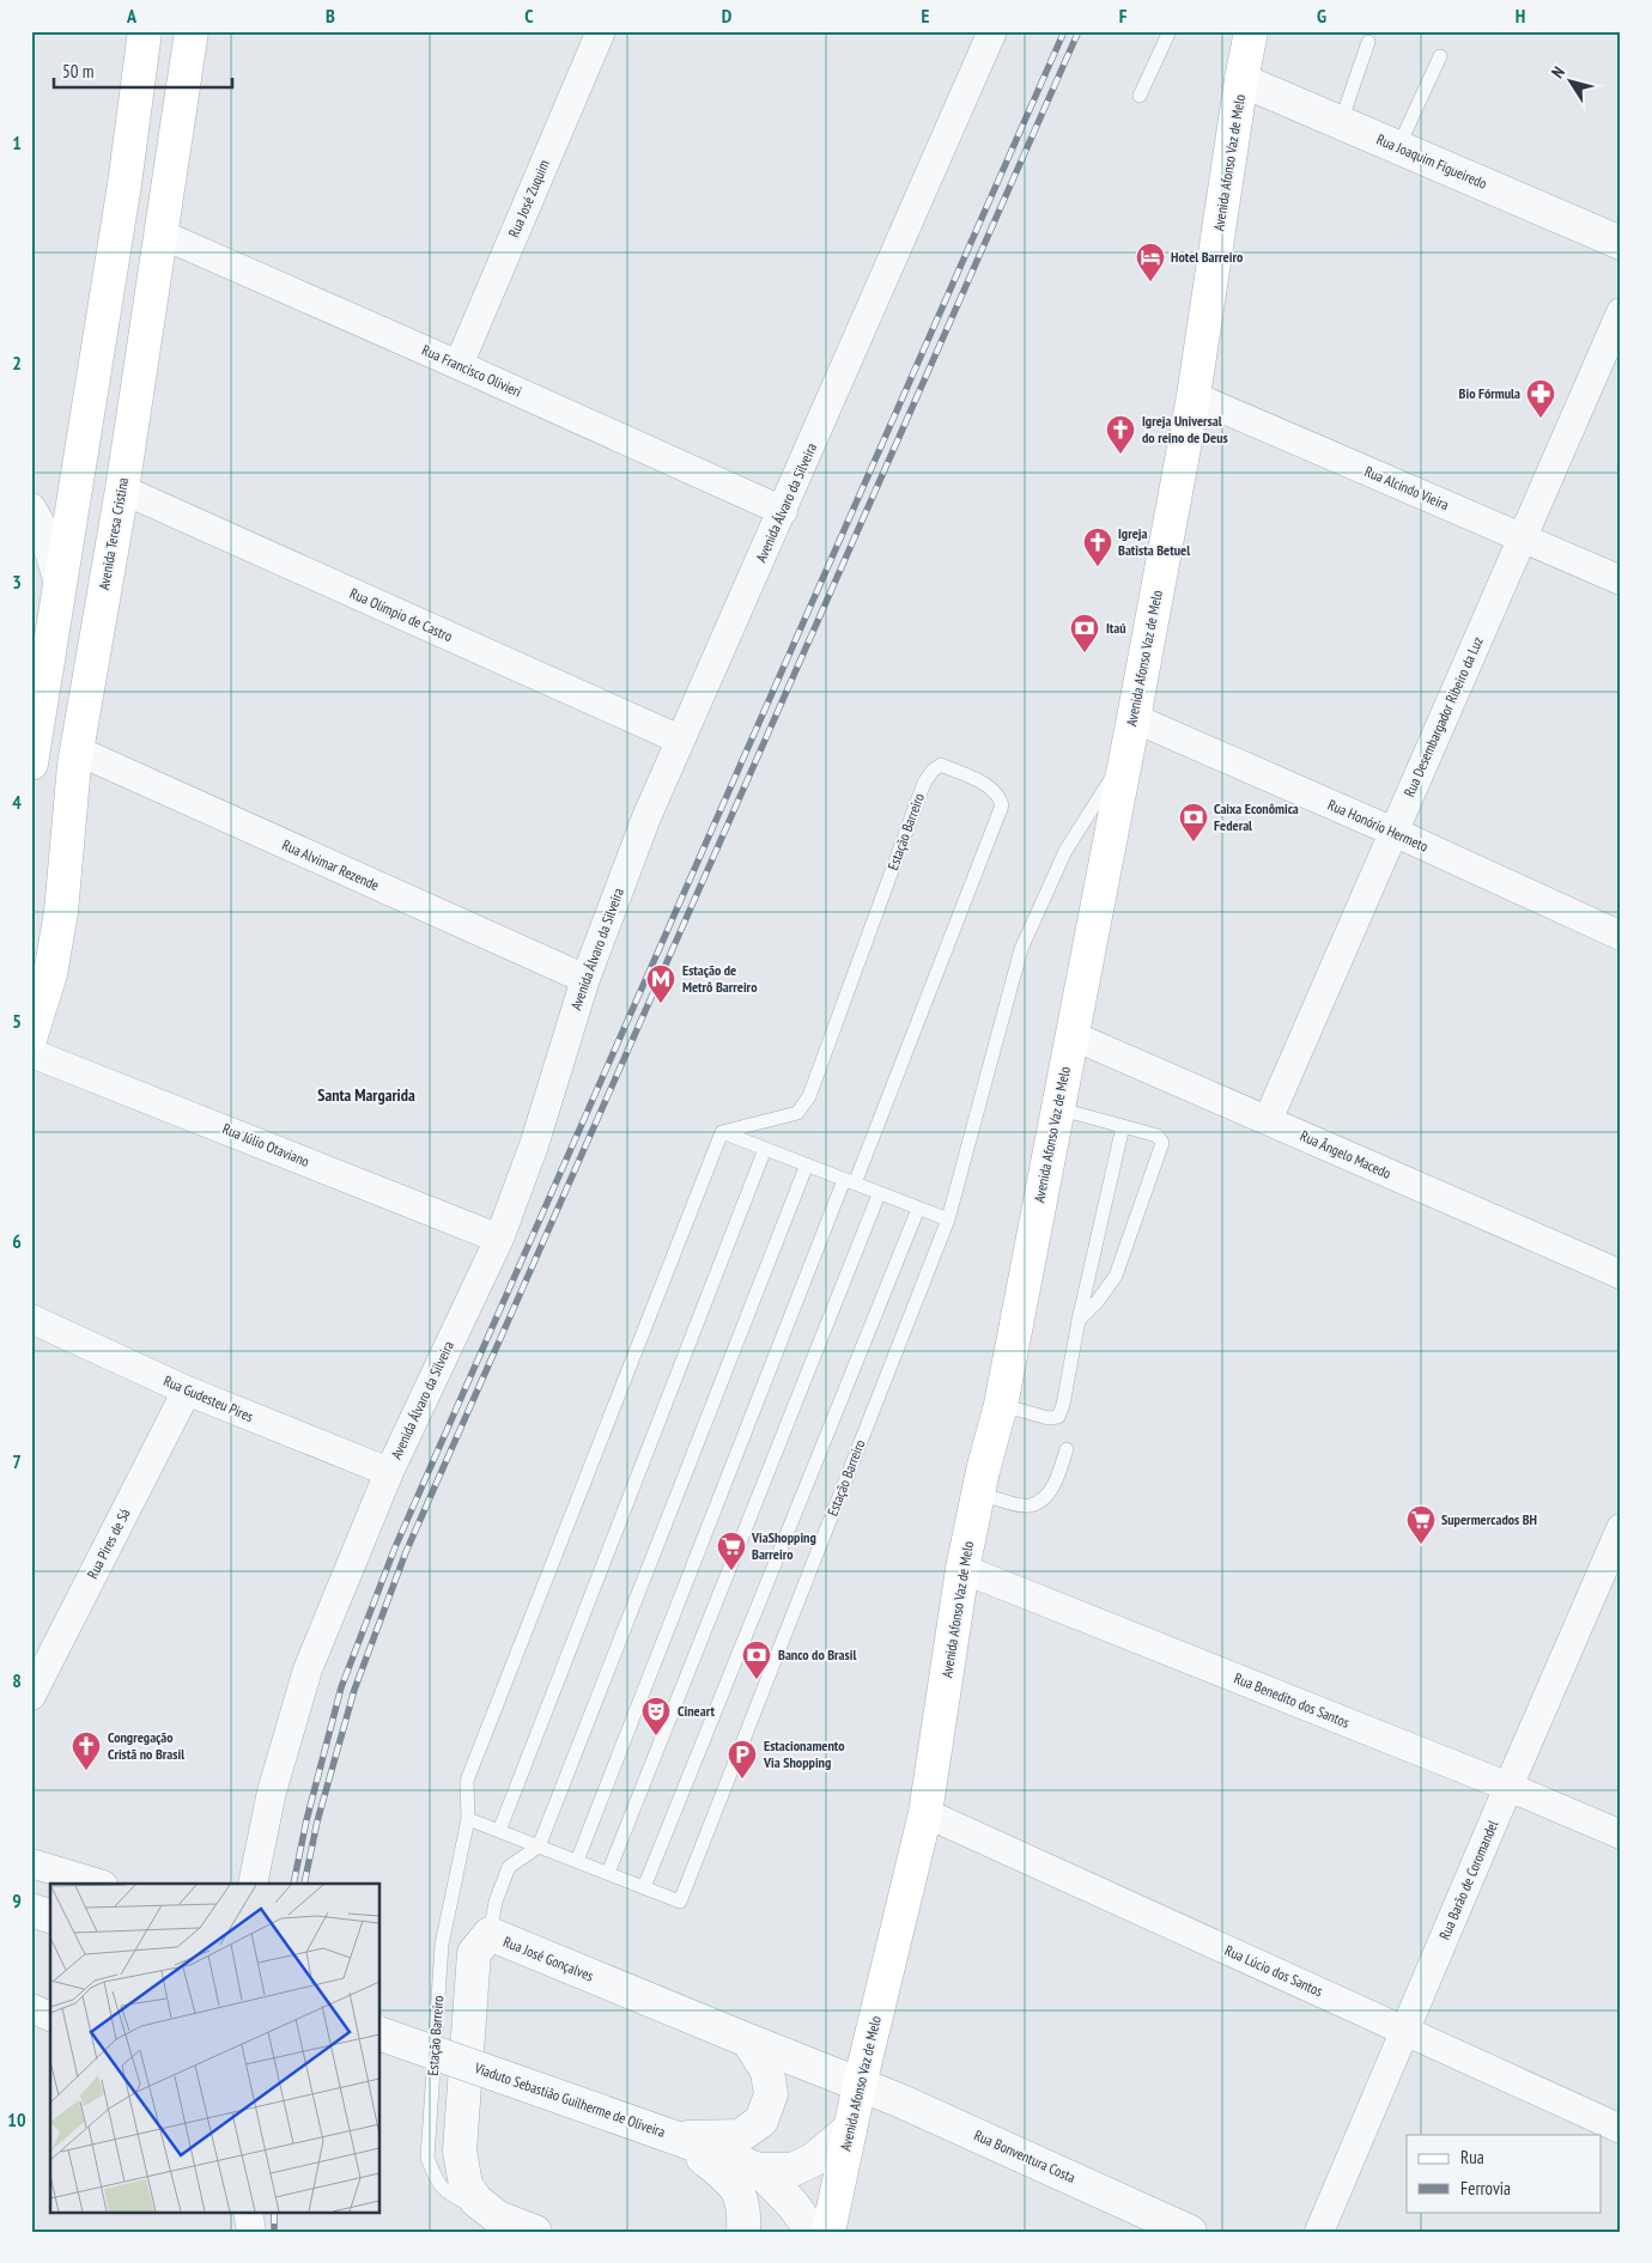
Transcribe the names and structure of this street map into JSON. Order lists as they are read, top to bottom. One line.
{"streets":{"main road":["Avenida Afonso Vaz de Melo","Avenida Teresa Cristina"],"street":["Rua Joaquim Figueiredo","Rua José Zuquim","Rua Francisco Olivieri","Rua Alcindo Vieira","Avenida Álvaro da Silveira","Rua Olímpio de Castro","Rua Desembargador Ribeiro da Luz","Rua Honório Hermeto","Rua Alvimar Rezende","Rua Júlio Otaviano","Rua Ângelo Macedo","Rua Gudesteu Pires","Rua Pires de Sá","Rua Benedito dos Santos","Rua Barão de Coromandel","Rua José Gonçalves","Rua Lúcio dos Santos","Viaduto Sebastião Guilherme de Oliveira","Rua Bonventura Costa"],"lane":["Estação Barreiro"]},"crossings":[["Rua Joaquim Figueiredo","Avenida Afonso Vaz de Melo"],["Avenida Afonso Vaz de Melo","Rua Alcindo Vieira"],["Avenida Afonso Vaz de Melo","Rua Honório Hermeto"],["Avenida Afonso Vaz de Melo","Estação Barreiro"],["Avenida Afonso Vaz de Melo","Rua Ângelo Macedo"],["Avenida Afonso Vaz de Melo","Rua Benedito dos Santos"],["Avenida Afonso Vaz de Melo","Rua José Gonçalves"],["Avenida Afonso Vaz de Melo","Rua Lúcio dos Santos"],["Avenida Afonso Vaz de Melo","Viaduto Sebastião Guilherme de Oliveira"],["Avenida Afonso Vaz de Melo","Rua Bonventura Costa"],["Rua José Zuquim","Rua Francisco Olivieri"],["Rua Francisco Olivieri","Avenida Álvaro da Silveira"],["Rua Francisco Olivieri","Avenida Teresa Cristina"],["Rua Alcindo Vieira","Rua Desembargador Ribeiro da Luz"],["Avenida Álvaro da Silveira","Rua Olímpio de Castro"],["Avenida Álvaro da Silveira","Rua Alvimar Rezende"],["Avenida Álvaro da Silveira","Rua Júlio Otaviano"],["Avenida Álvaro da Silveira","Rua Gudesteu Pires"],["Avenida Teresa Cristina","Rua Olímpio de Castro"],["Avenida Teresa Cristina","Rua Alvimar Rezende"],["Rua Desembargador Ribeiro da Luz","Rua Honório Hermeto"],["Rua Desembargador Ribeiro da Luz","Rua Ângelo Macedo"],["Estação Barreiro","Rua José Gonçalves"],["Rua Gudesteu Pires","Rua Pires de Sá"],["Rua Benedito dos Santos","Rua Barão de Coromandel"],["Rua Barão de Coromandel","Rua Lúcio dos Santos"],["Rua José Gonçalves","Rua Bonventura Costa"]],"districts":["Santa Margarida"],"places":{"hotel":["Hotel Barreiro"],"pharmacy":["Bio Fórmula"],"church":["Igreja Universal do reino de Deus","Igreja Batista Betuel","Congregação Cristã no Brasil"],"bank":["Itaú","Caixa Econômica Federal","Banco do Brasil"],"metro station":["Estação de Metrô Barreiro"],"supermarket":["Supermercados BH","ViaShopping Barreiro"],"theatre":["Cineart"],"parking":["Estacionamento Via Shopping"]},"legend":["Rua","Ferrovia"],"scale_bar":"50 m","north":"top left","grid":{"columns":["A","B","C","D","E","F","G","H"],"rows":["1","2","3","4","5","6","7","8","9","10"]}}
